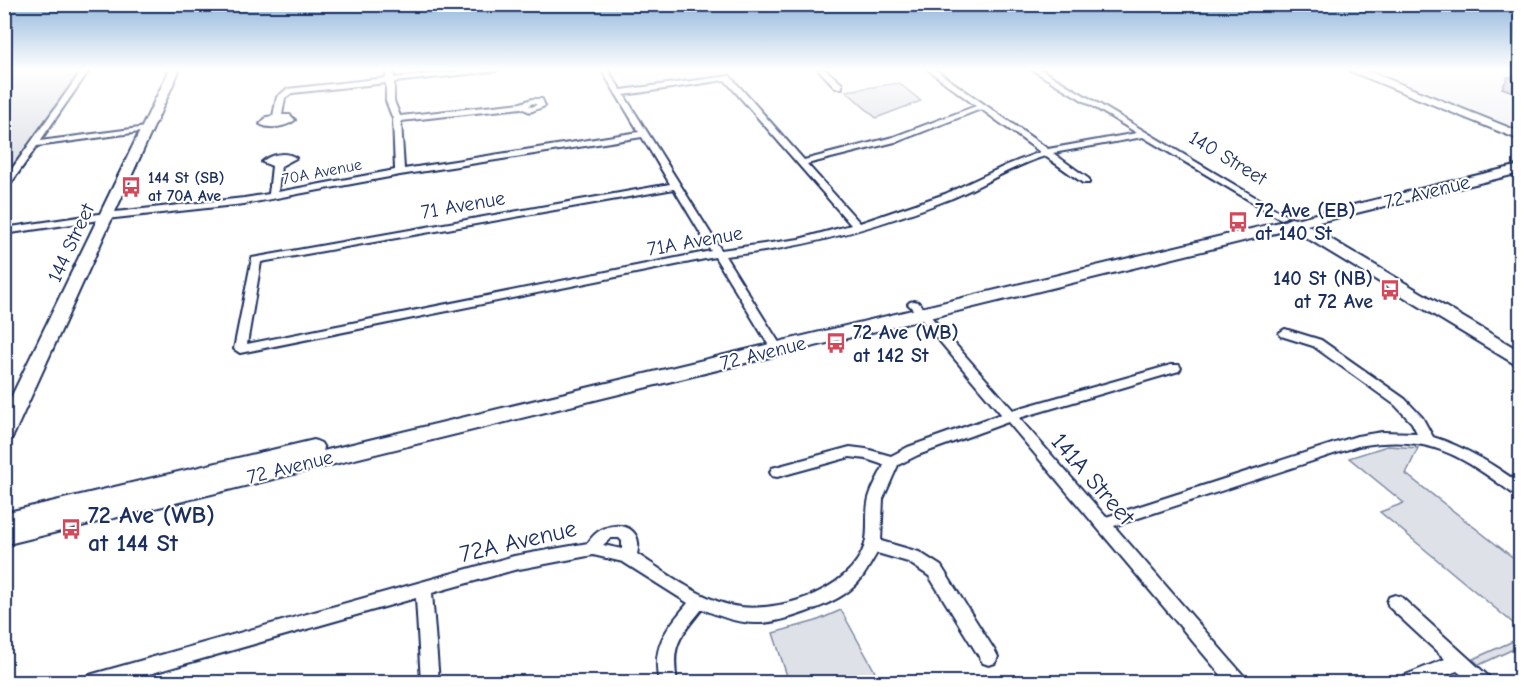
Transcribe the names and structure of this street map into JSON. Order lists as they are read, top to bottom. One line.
{"streets":{"main road":["140 Street","72 Avenue","144 Street"],"street":["70A Avenue","71 Avenue","71A Avenue","141A Street","72A Avenue"]},"crossings":[["140 Street","72 Avenue"],["140 Street","71A Avenue"],["70A Avenue","144 Street"],["72 Avenue","141A Street"],["71 Avenue","71A Avenue"]],"places":{"bus stop":["144 St (SB) at 70A Ave","72 Ave (EB) at 140 St","140 St (NB) at 72 Ave","72 Ave (WB) at 142 St","72 Ave (WB) at 144 St"]}}
